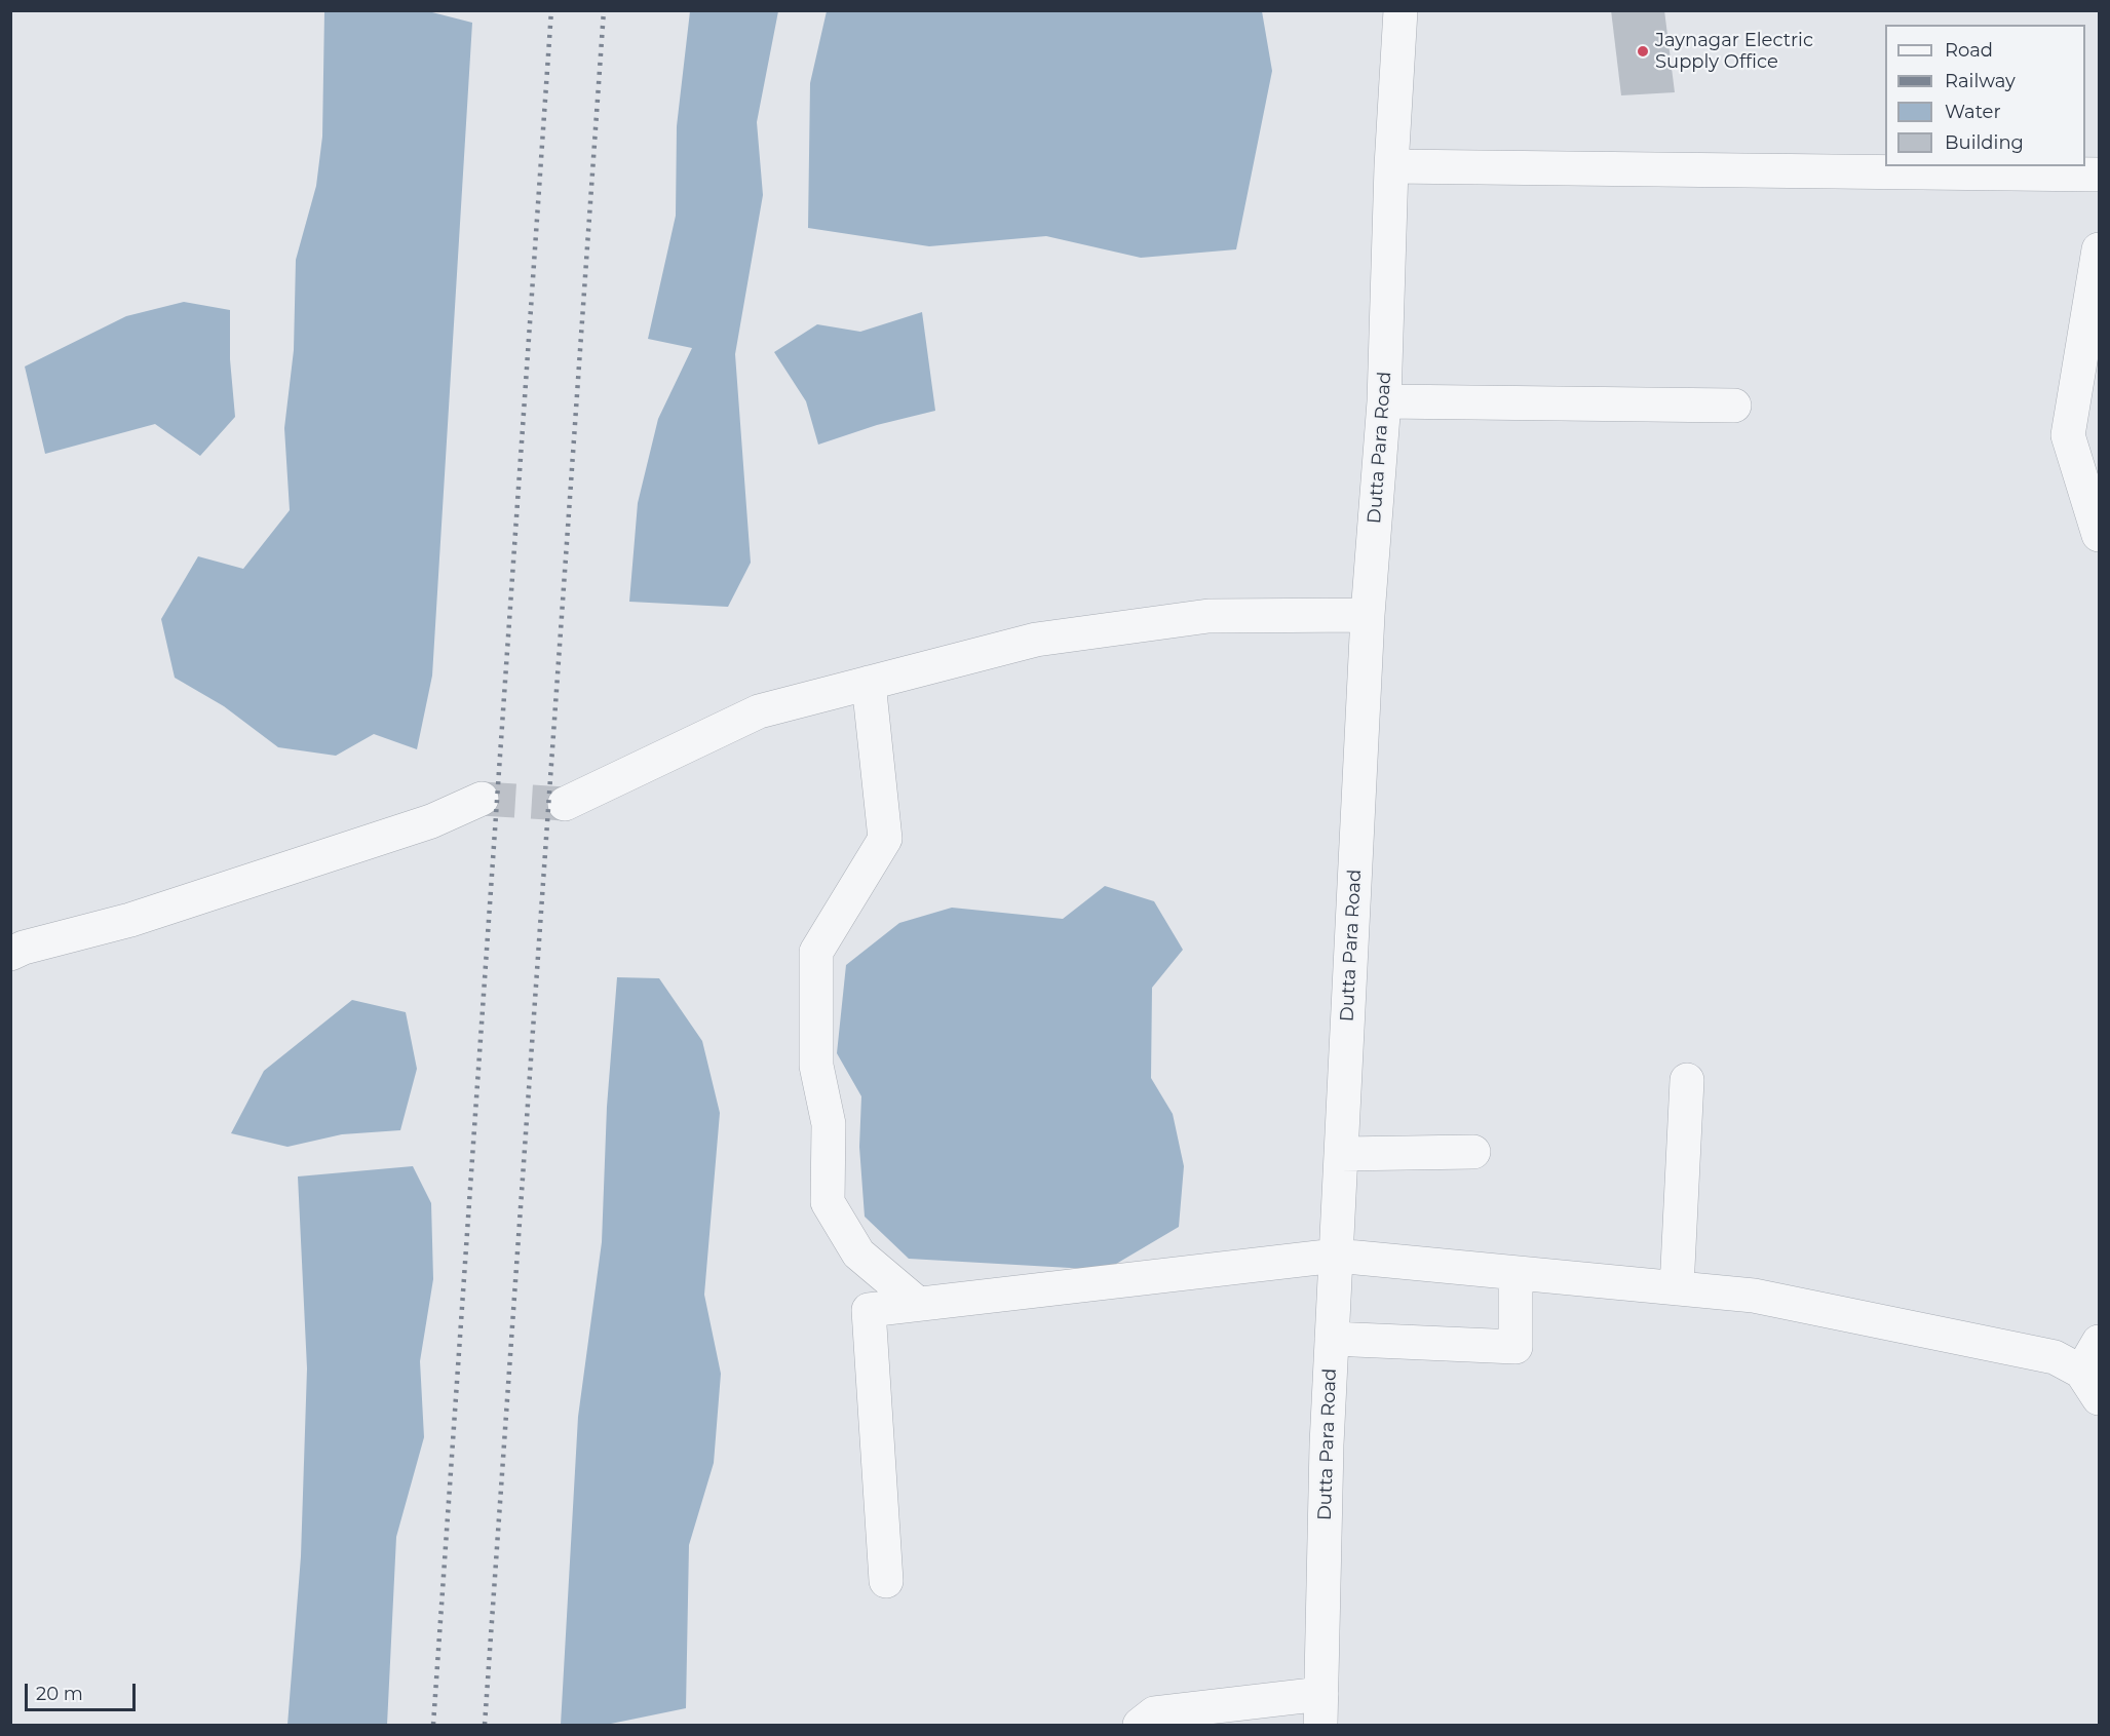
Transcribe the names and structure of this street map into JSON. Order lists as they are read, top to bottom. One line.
{"streets":{"street":["Dutta Para Road"]},"places":["Jaynagar Electric Supply Office"],"legend":["Road","Railway","Water","Building"],"scale_bar":"20 m"}
